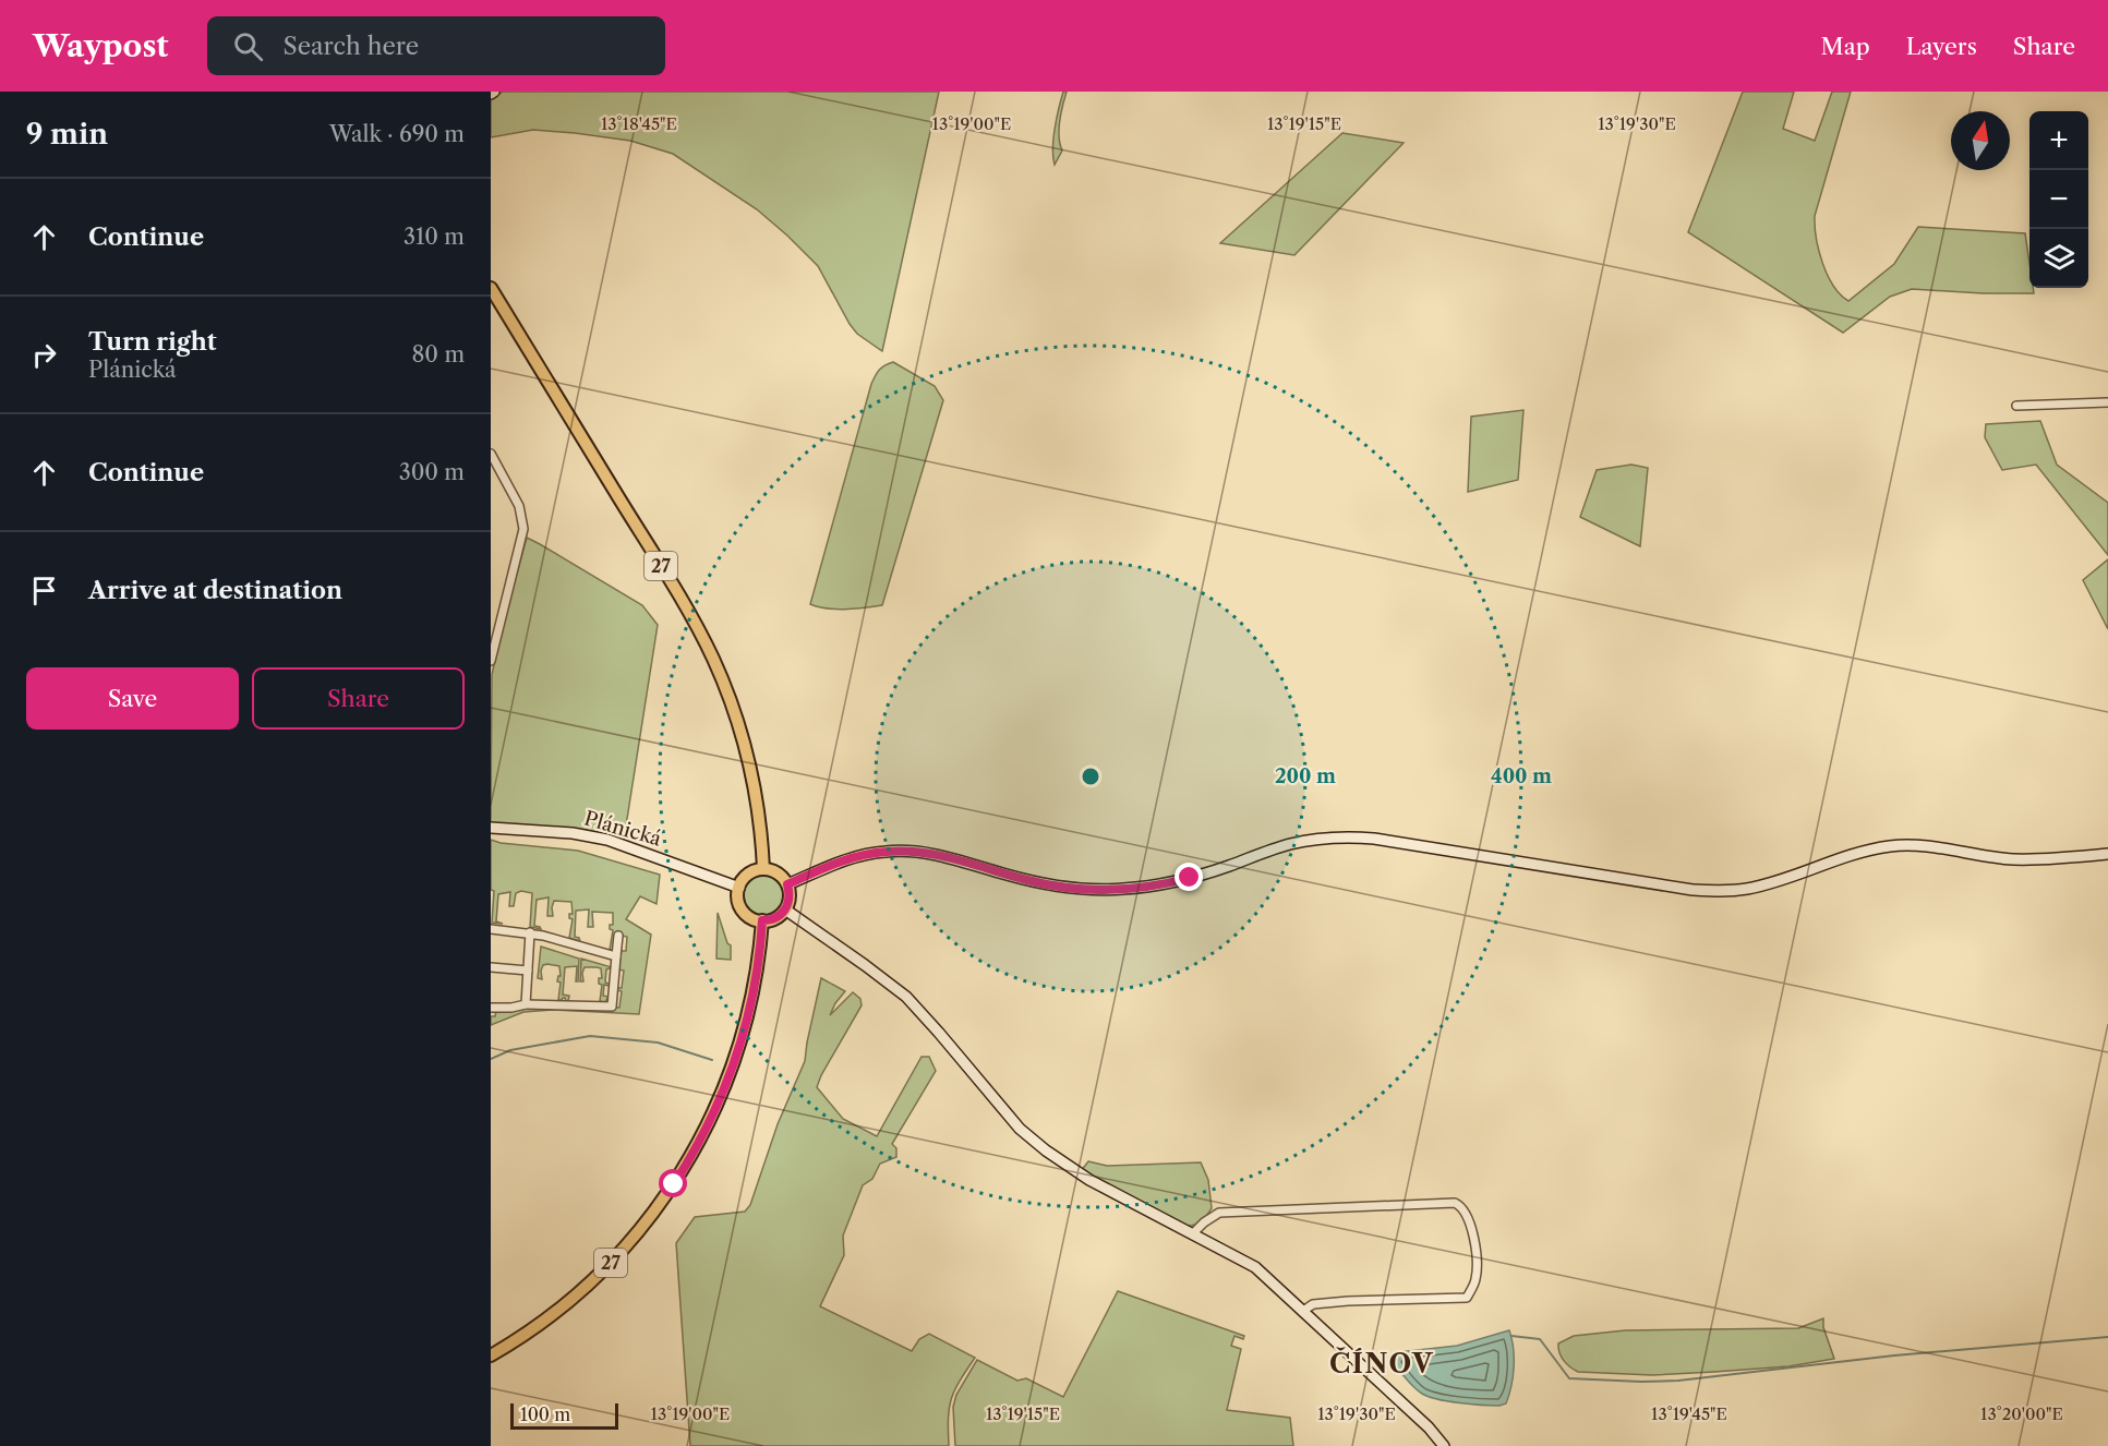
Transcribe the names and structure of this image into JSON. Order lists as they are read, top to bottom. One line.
{"streets":{"main road":["27","Plánická"]},"crossings":[["27","Plánická"]],"districts":["ČÍNOV"],"scale_bar":"100 m","north":"top","page":{"header":"Waypost","search":"Search here","nav":["Map","Layers","Share"],"heading":["9 min","Walk · 690 m"],"map_buttons":["+","−"],"list":[["Continue","310 m"],["Turn right","Plánická","80 m"],["Continue","300 m"],"Arrive at destination"],"buttons":["Save","Share"],"scale":"100 m"},"coordinates":["13°18'45\"E","13°19'00\"E","13°19'15\"E","13°19'30\"E","13°19'45\"E","13°20'00\"E"],"rings":["200 m","400 m"]}
